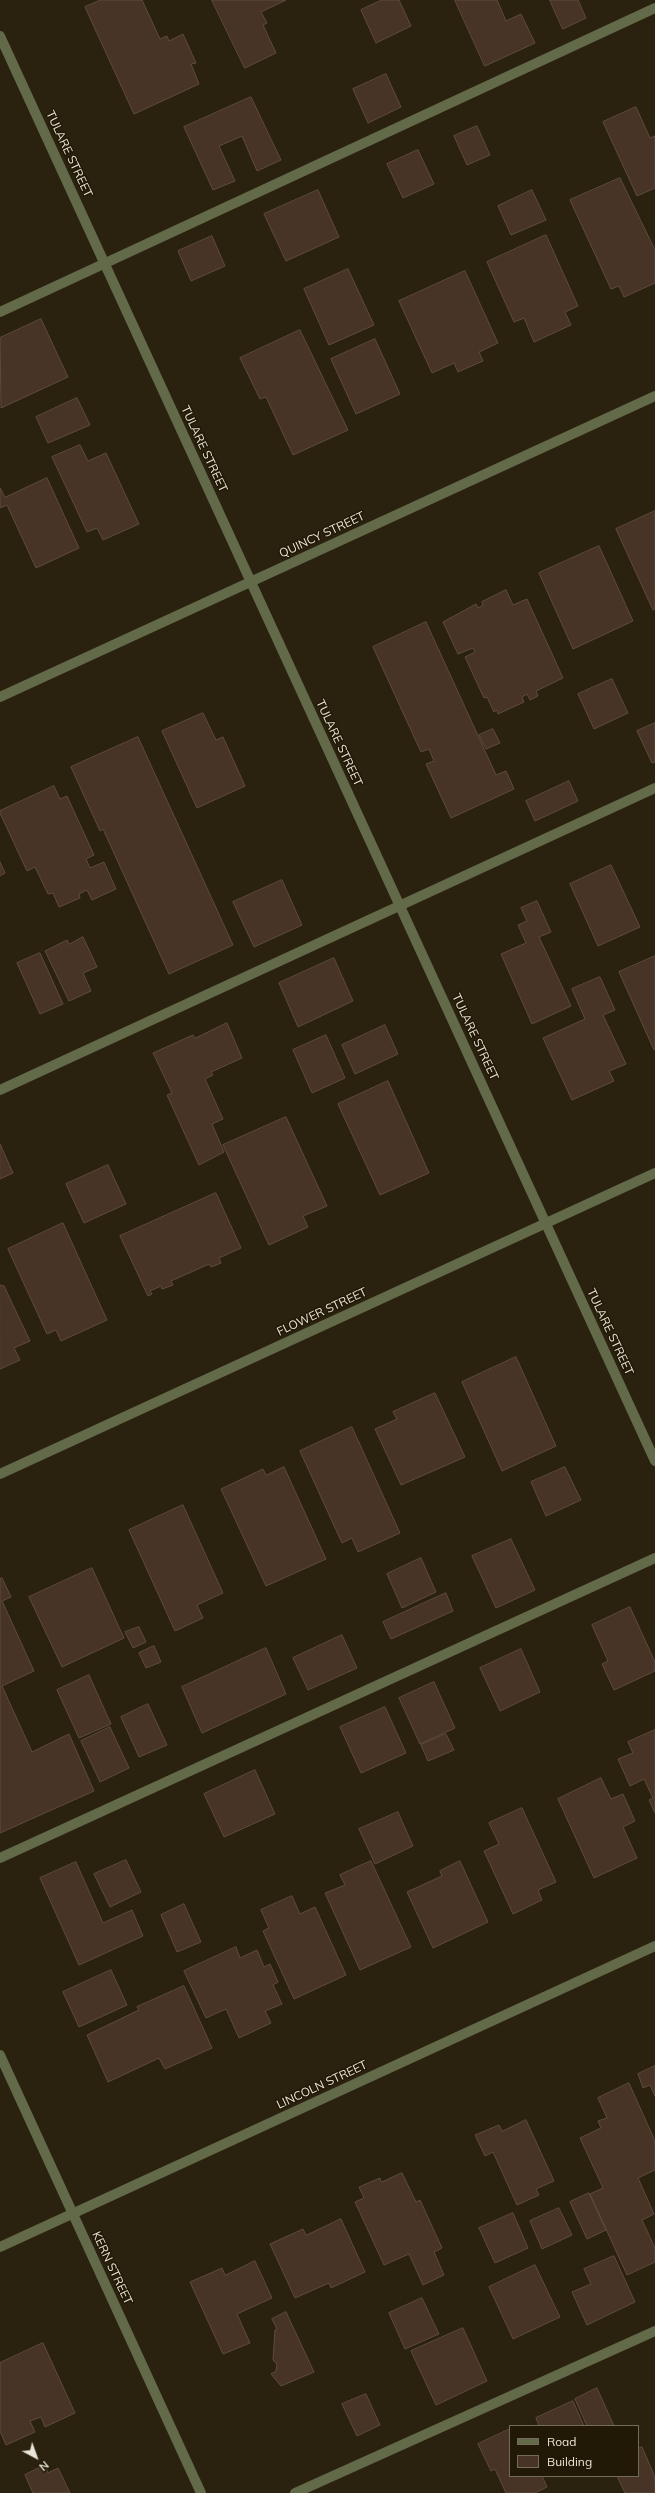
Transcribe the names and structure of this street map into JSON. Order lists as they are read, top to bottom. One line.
{"streets":{"street":["TULARE STREET","QUINCY STREET","FLOWER STREET","LINCOLN STREET","KERN STREET"]},"crossings":[["TULARE STREET","QUINCY STREET"],["TULARE STREET","FLOWER STREET"],["LINCOLN STREET","KERN STREET"]],"legend":["Road","Building"],"north":"bottom right"}
